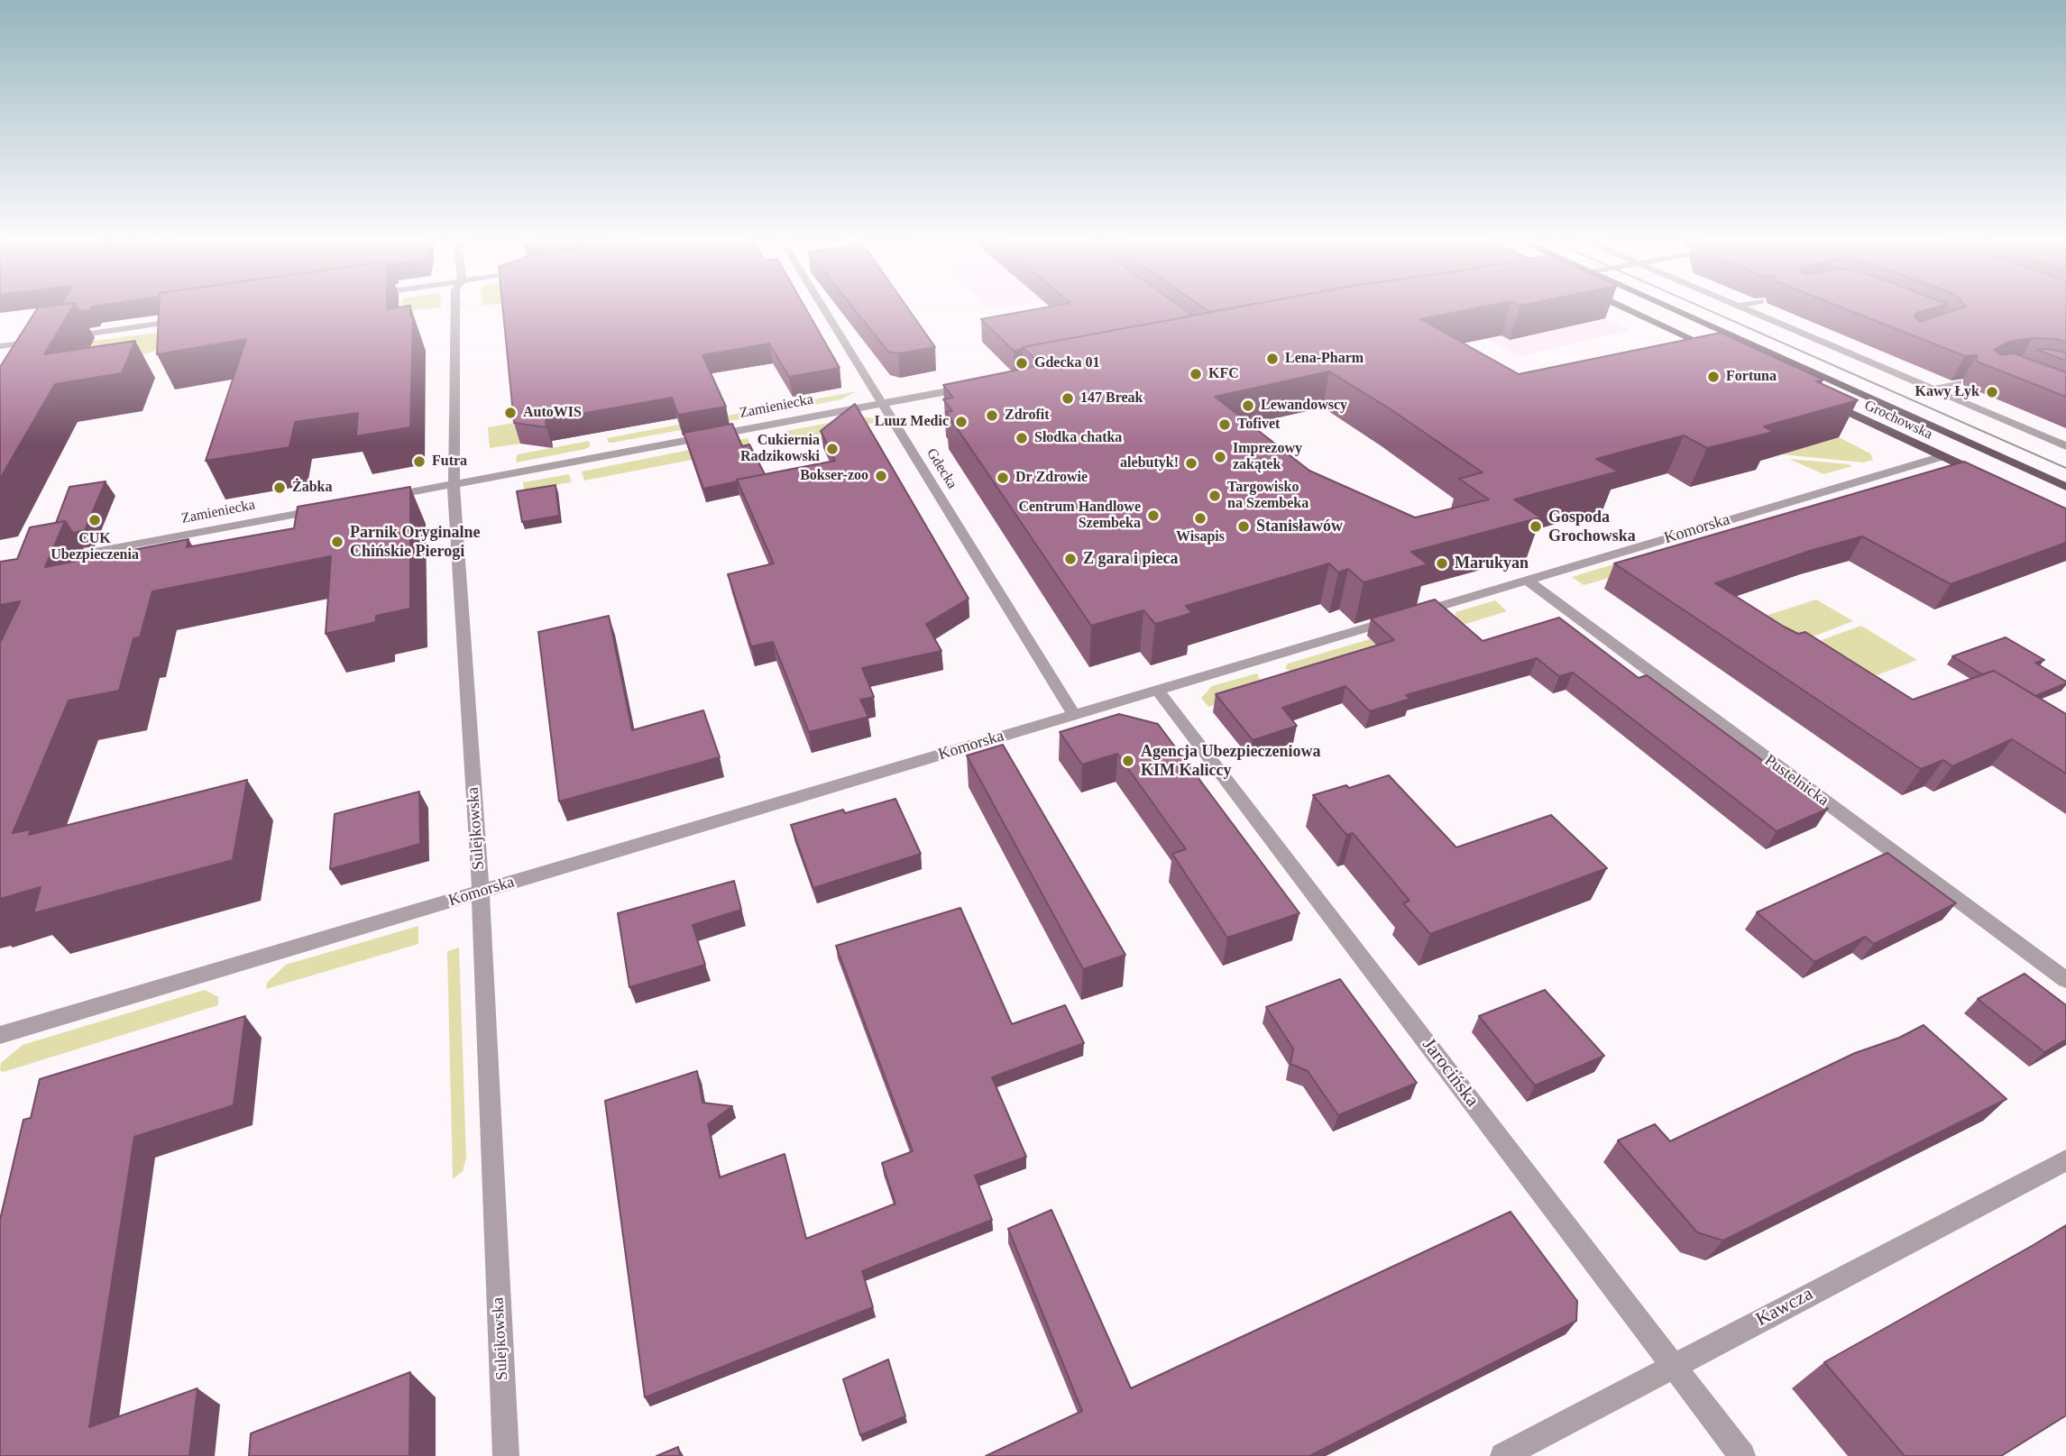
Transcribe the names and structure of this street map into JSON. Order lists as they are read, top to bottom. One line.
{"streets":{"main road":["Grochowska"],"street":["Zamieniecka","Gdecka","Komorska","Pustelnicka","Sulejkowska","Jarocińska","Kawcza"]},"crossings":[["Zamieniecka","Gdecka"],["Zamieniecka","Sulejkowska"],["Grochowska","Komorska"],["Gdecka","Komorska"],["Komorska","Pustelnicka"],["Komorska","Sulejkowska"],["Komorska","Jarocińska"],["Jarocińska","Kawcza"]],"places":["Lena-Pharm","Gdecka 01","KFC","Fortuna","Kawy Łyk","147 Break","Lewandowscy","AutoWIS","Zdrofit","Luuz Medic","Tofivet","Słodka chatka","Cukiernia Radzikowski","Imprezowy zakątek","Futra","alebutyk!","Bokser-zoo","Dr Zdrowie","Żabka","Targowisko na Szembeka","Centrum Handlowe Szembeka","Wisapis","CUK Ubezpieczenia","Stanisławów","Gospoda Grochowska","Parnik Oryginalne Chińskie Pierogi","Z gara i pieca","Marukyan","Agencja Ubezpieczeniowa KIM Kaliccy"]}
